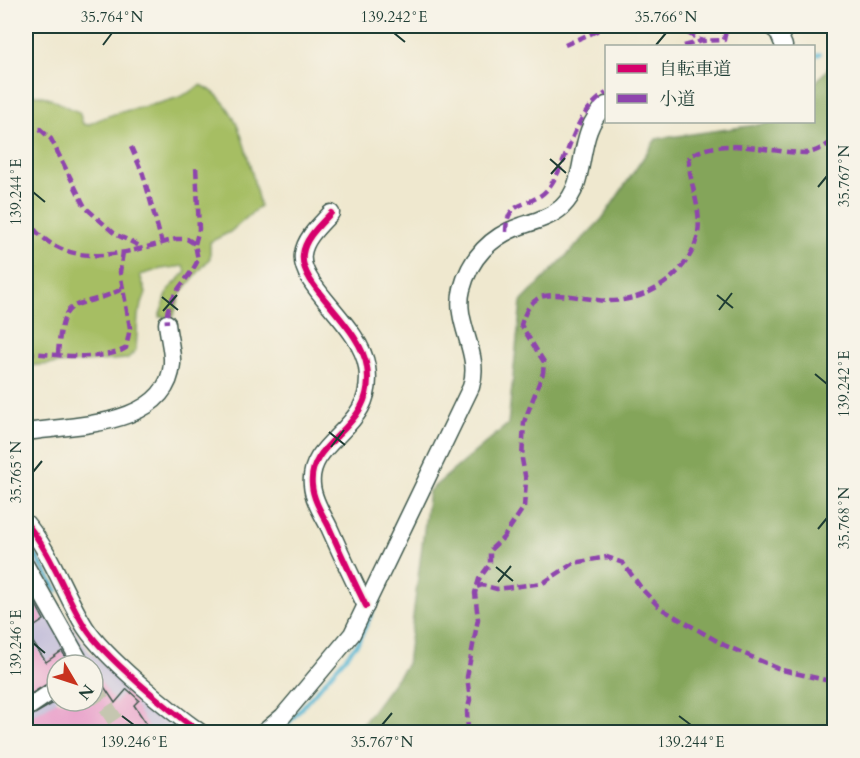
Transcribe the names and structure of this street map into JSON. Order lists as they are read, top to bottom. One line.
{"legend":["自転車道","小道"],"north":"bottom right","coordinates":["35.764°N","139.242°E","35.766°N","35.767°N","139.244°E","35.765°N","35.768°N","139.246°E"]}
